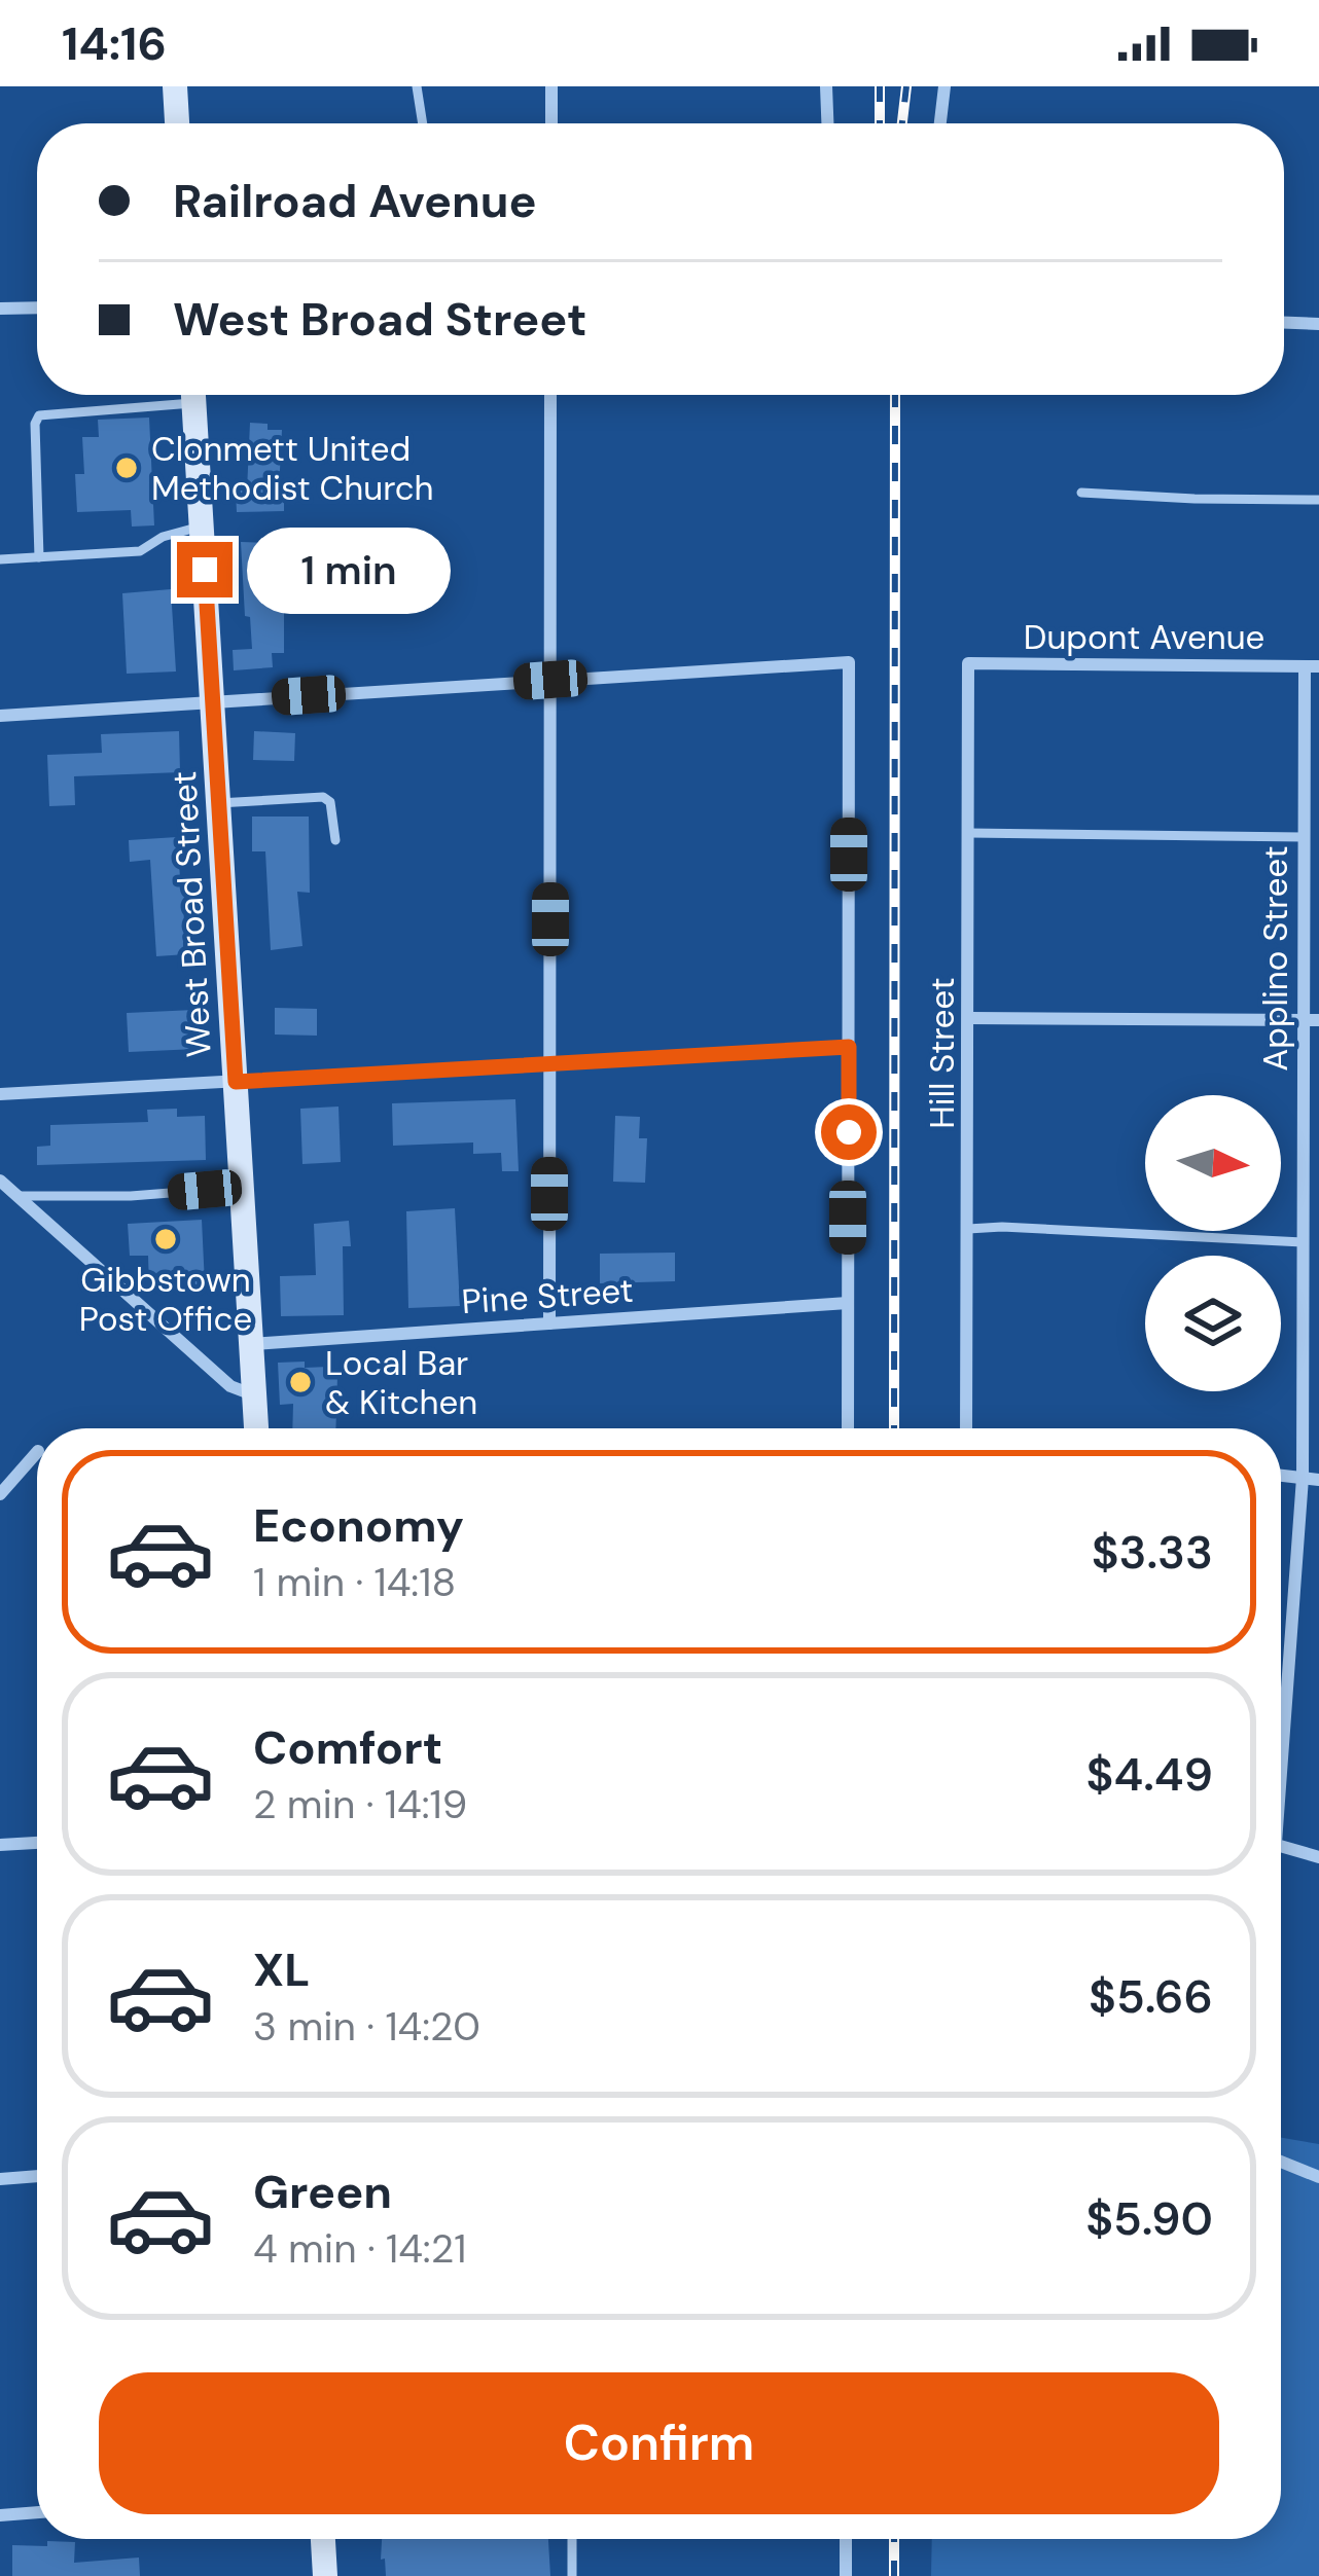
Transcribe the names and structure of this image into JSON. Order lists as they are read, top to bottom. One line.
{"streets":{"main road":["West Broad Street"],"street":["Dupont Avenue","Applino Street","Hill Street","Pine Street"]},"crossings":[["Dupont Avenue","Applino Street"],["Dupont Avenue","Hill Street"],["West Broad Street","Pine Street"]],"places":["Clonmett United Methodist Church","Gibbstown Post Office","Local Bar & Kitchen"],"north":"right","page":{"status":"14:16","banner":["Railroad Avenue","West Broad Street"],"bubble":"1 min","list":[{"name":"Economy","note":"1 min · 14:18","value":"$3.33"},{"name":"Comfort","note":"2 min · 14:19","value":"$4.49"},{"name":"XL","note":"3 min · 14:20","value":"$5.66"},{"name":"Green","note":"4 min · 14:21","value":"$5.90"}],"buttons":"Confirm"}}
